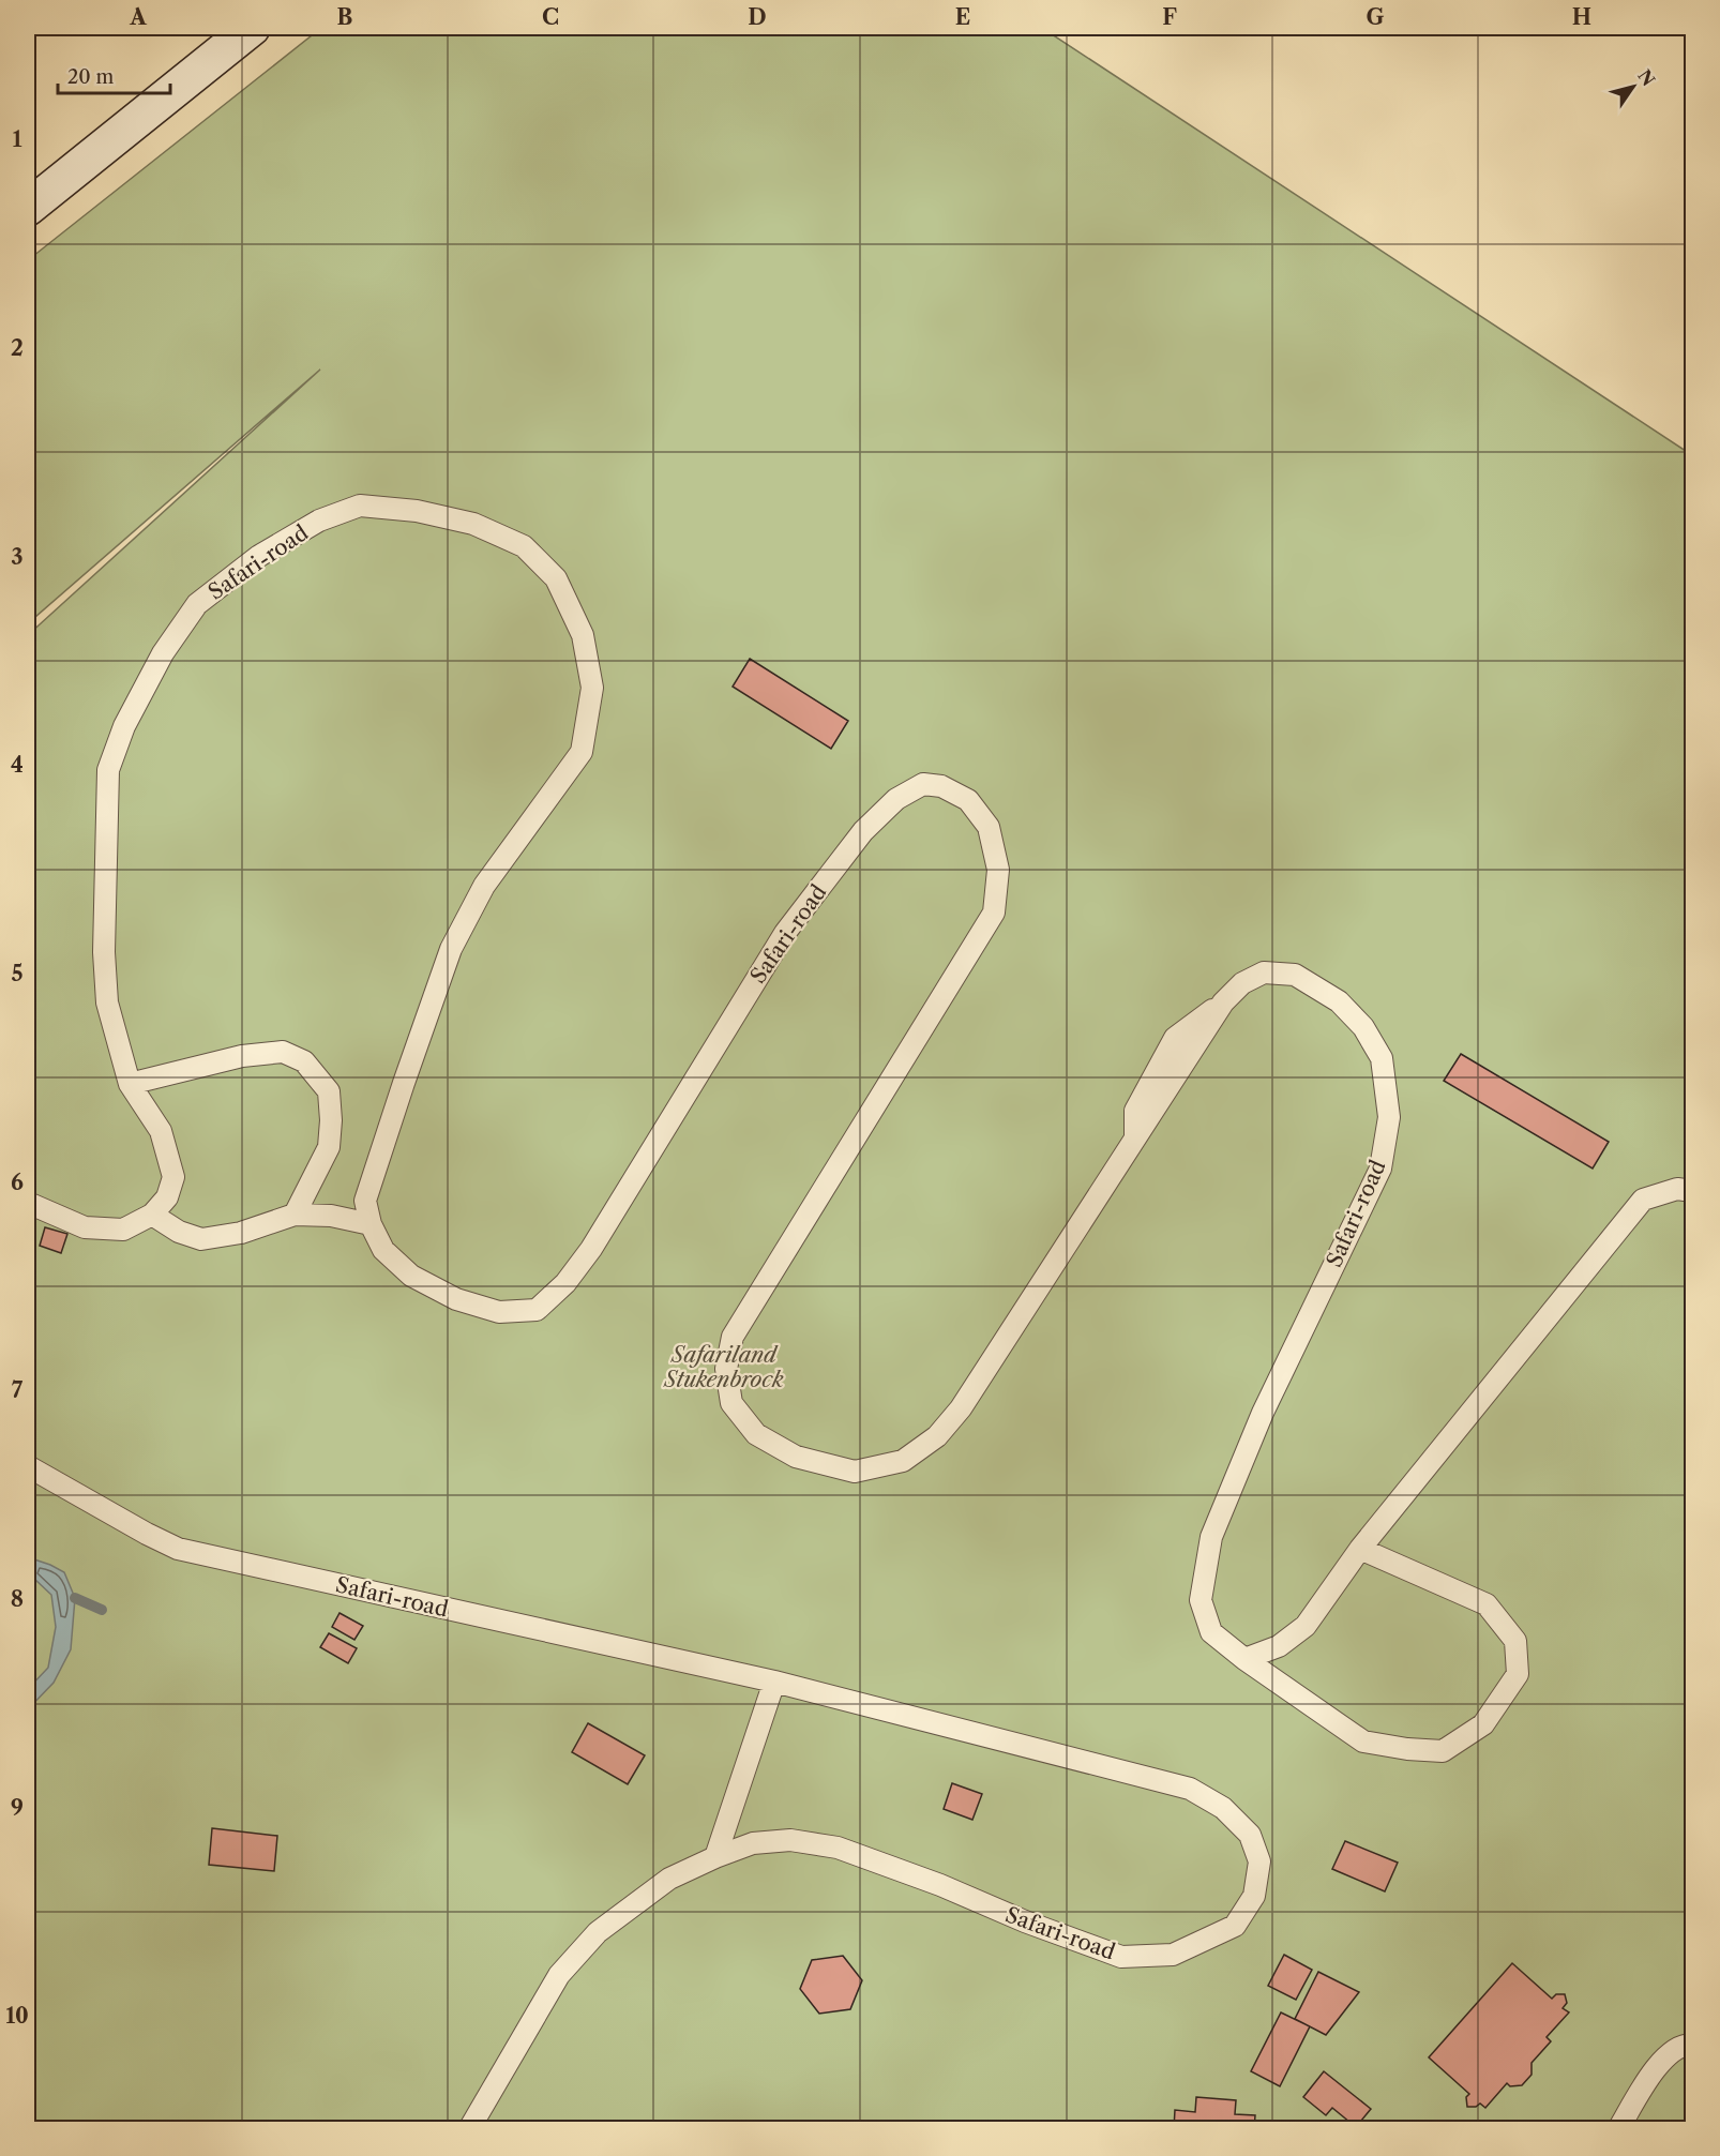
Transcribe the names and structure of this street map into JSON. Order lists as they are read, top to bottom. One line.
{"streets":{"lane":["Safari-road"]},"parks":["Safariland Stukenbrock"],"scale_bar":"20 m","north":"top right","grid":{"columns":["A","B","C","D","E","F","G","H"],"rows":["1","2","3","4","5","6","7","8","9","10"]}}
